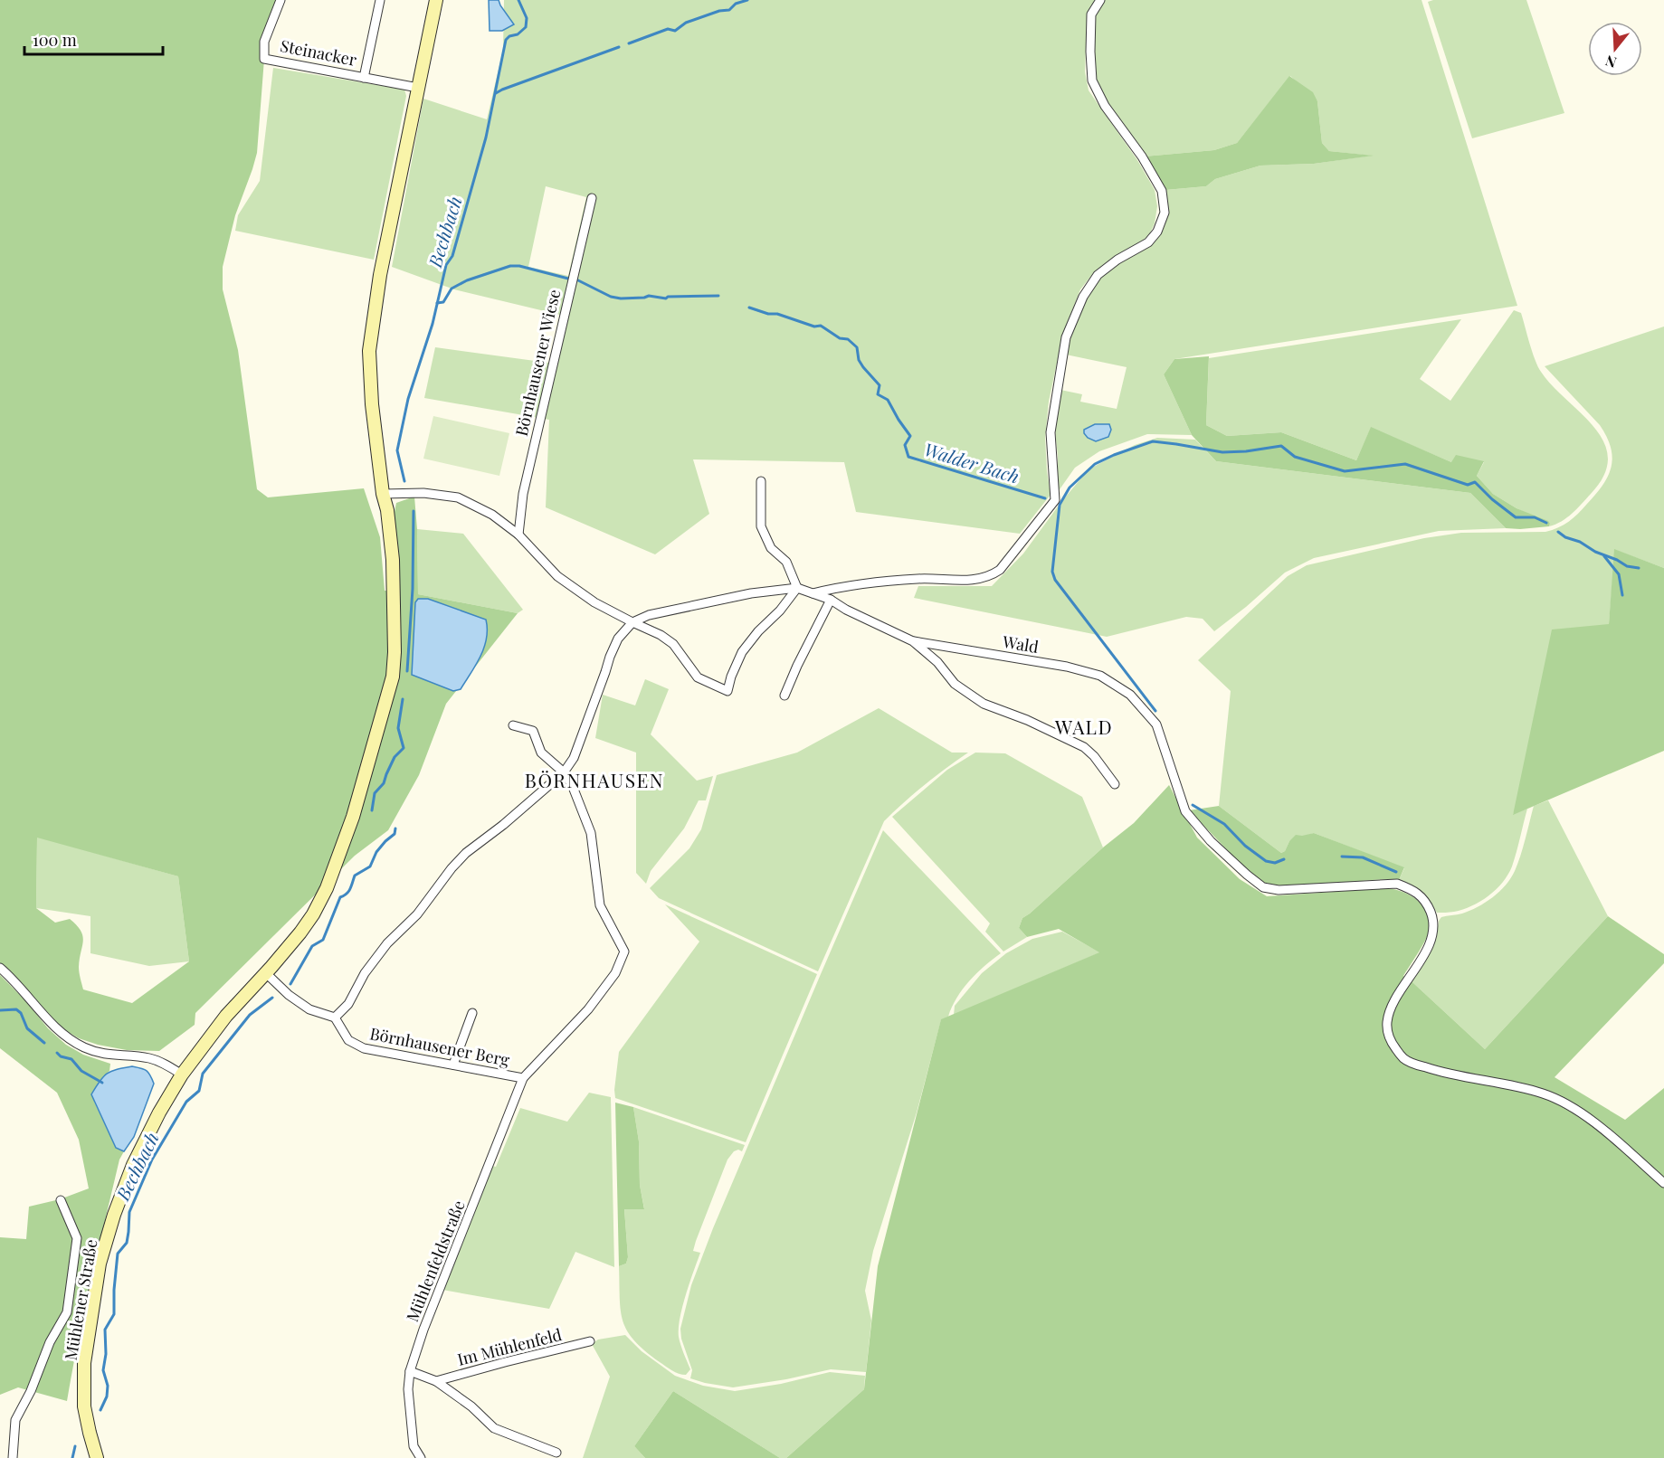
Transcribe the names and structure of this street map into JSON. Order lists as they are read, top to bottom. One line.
{"streets":{"main road":["Mühlener Straße"],"street":["Steinacker","Börnhausener Wiese","Wald","Börnhausener Berg","Mühlenfeldstraße","Im Mühlenfeld"]},"crossings":[["Steinacker","Mühlener Straße"],["Börnhausener Berg","Mühlenfeldstraße"],["Mühlenfeldstraße","Im Mühlenfeld"]],"districts":["WALD","BÖRNHAUSEN"],"water":["Bechbach","Walder Bach"],"scale_bar":"100 m","north":"bottom"}
